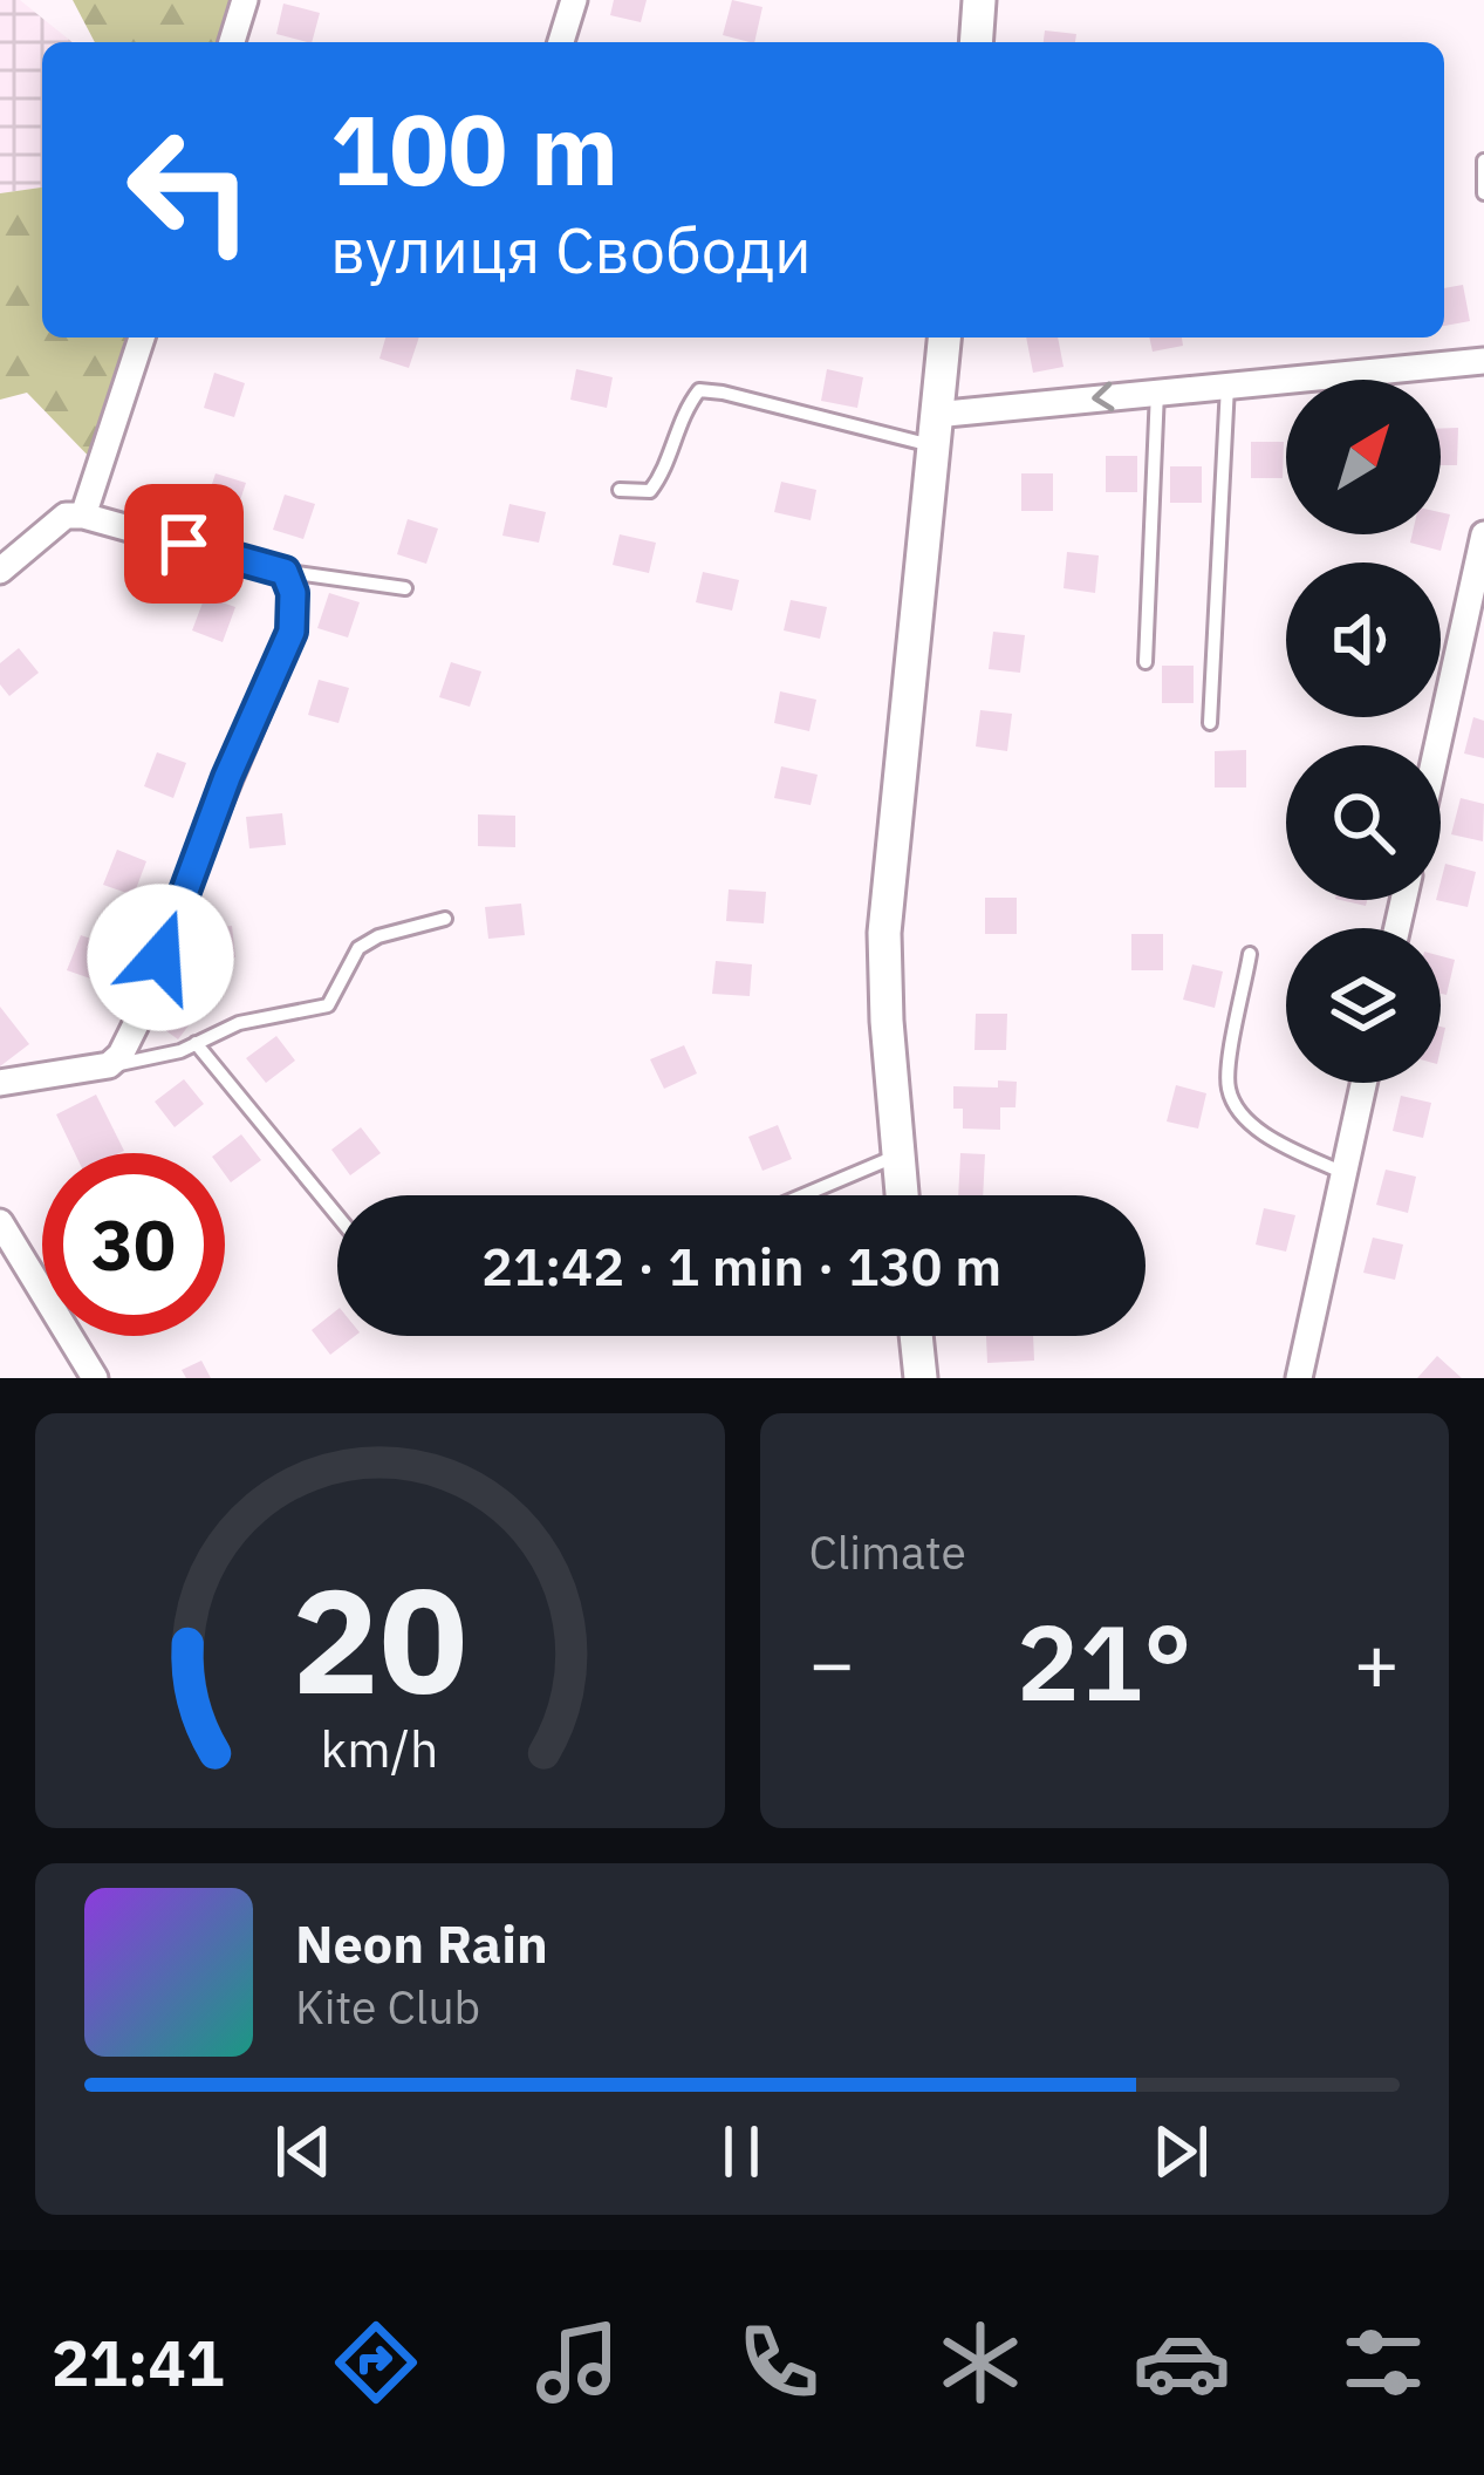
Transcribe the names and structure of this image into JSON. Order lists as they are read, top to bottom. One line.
{"north":"top right","page":{"turn":["100 m","вулиця Свободи"],"limit":"30","trip":"21:42 · 1 min · 130 m","tile":"Climate","heat":["−","21°","+"],"song":["Neon Rain","Kite Club"],"tabs":"21:41","gauge":["20","km/h"]}}
